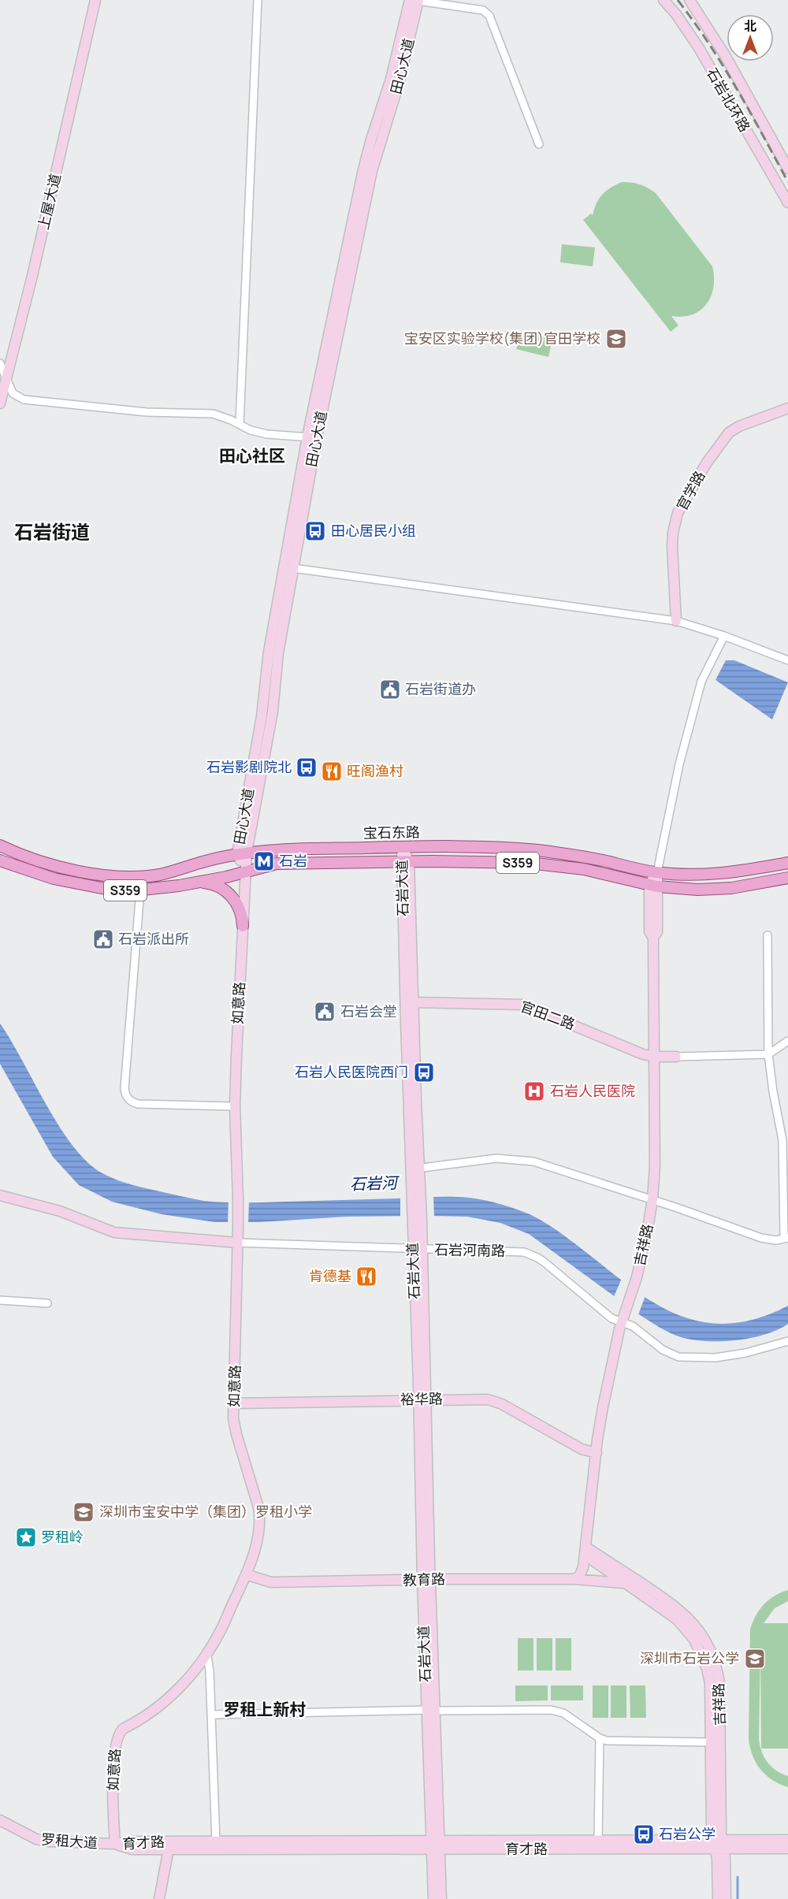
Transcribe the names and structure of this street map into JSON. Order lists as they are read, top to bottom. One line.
{"streets":{"main road":["宝石东路","S359"],"street":["田心大道","石岩北环路","上屋大道","官学路","石岩大道","如意路","官田二路","吉祥路","石岩河南路","裕华路","教育路","罗租大道","育才路"]},"crossings":[["田心大道","宝石东路"],["田心大道","如意路"],["宝石东路","石岩大道"],["宝石东路","如意路"],["宝石东路","吉祥路"],["石岩大道","官田二路"],["石岩大道","石岩河南路"],["石岩大道","裕华路"],["石岩大道","教育路"],["石岩大道","育才路"],["如意路","石岩河南路"],["如意路","裕华路"],["如意路","教育路"],["如意路","罗租大道"],["如意路","育才路"],["官田二路","吉祥路"],["吉祥路","石岩河南路"],["吉祥路","裕华路"],["吉祥路","教育路"],["吉祥路","育才路"],["罗租大道","育才路"]],"districts":["田心社区","石岩街道","罗租上新村"],"water":["石岩河"],"places":{"school or university":["宝安区实验学校(集团)官田学校","深圳市宝安中学（集团）罗租小学","深圳市石岩公学"],"bus stop":["田心居民小组","石岩影剧院北","石岩人民医院西门","石岩公学"],"public building":["石岩街道办","石岩派出所","石岩会堂"],"restaurant":["旺阁渔村","肯德基"],"metro station":["石岩"],"hospital":["石岩人民医院"],"place":["罗租岭"]},"north":"top"}
